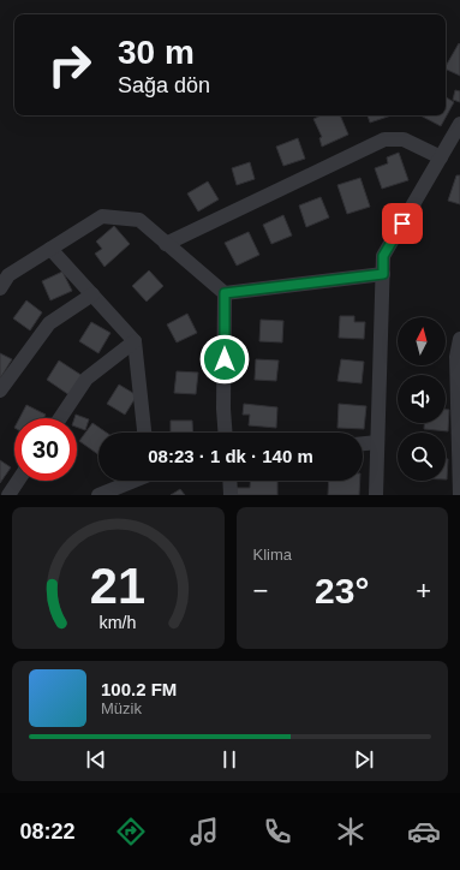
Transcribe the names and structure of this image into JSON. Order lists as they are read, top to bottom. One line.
{"north":"top","page":{"turn":["30 m","Sağa dön"],"limit":"30","trip":"08:23 · 1 dk · 140 m","tile":"Klima","heat":["−","23°","+"],"song":["100.2 FM","Müzik"],"tabs":"08:22","gauge":["21","km/h"]}}
